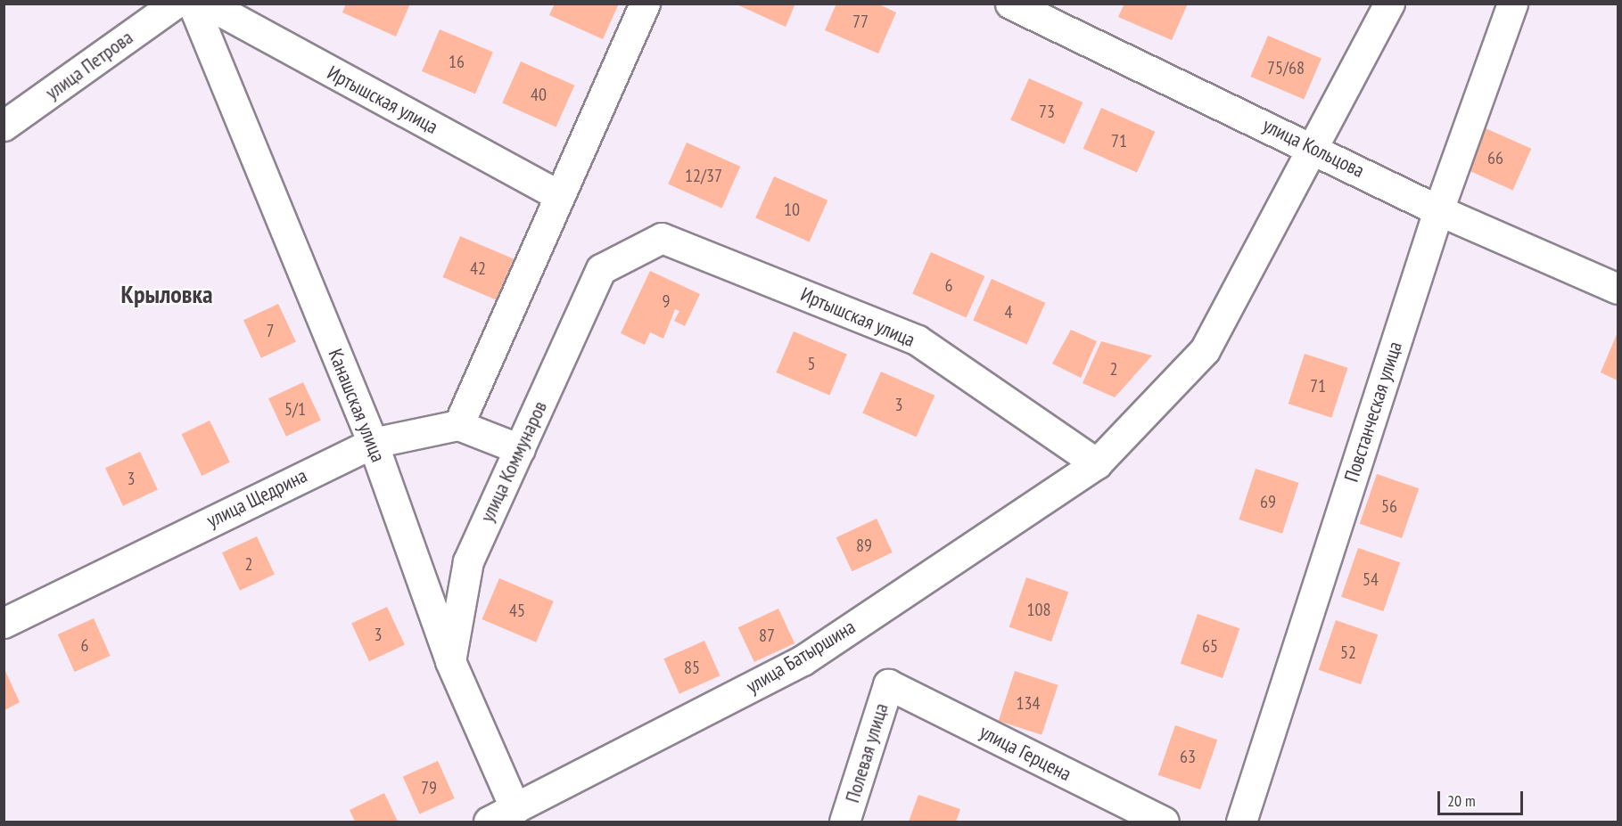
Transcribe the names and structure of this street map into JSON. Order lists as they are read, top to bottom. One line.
{"streets":{"street":["улица Петрова","Иртышская улица","улица Кольцова","Канашская улица","Повстанческая улица","улица Коммунаров","улица Щедрина","улица Батыршина","Полевая улица","улица Герцена"]},"crossings":[["Иртышская улица","улица Коммунаров"],["Иртышская улица","улица Батыршина"],["улица Кольцова","Повстанческая улица"],["Канашская улица","улица Коммунаров"],["Канашская улица","улица Щедрина"],["Канашская улица","улица Батыршина"],["Полевая улица","улица Герцена"]],"districts":["Крыловка"],"house_numbers":["77","16","75/68","40","73","71","66","12/37","10","42","6","9","4","7","5","2","71","3","5/1","3","69","56","89","2","54","108","45","3","87","6","65","52","85","134","63","79"],"scale_bar":"20 m"}
